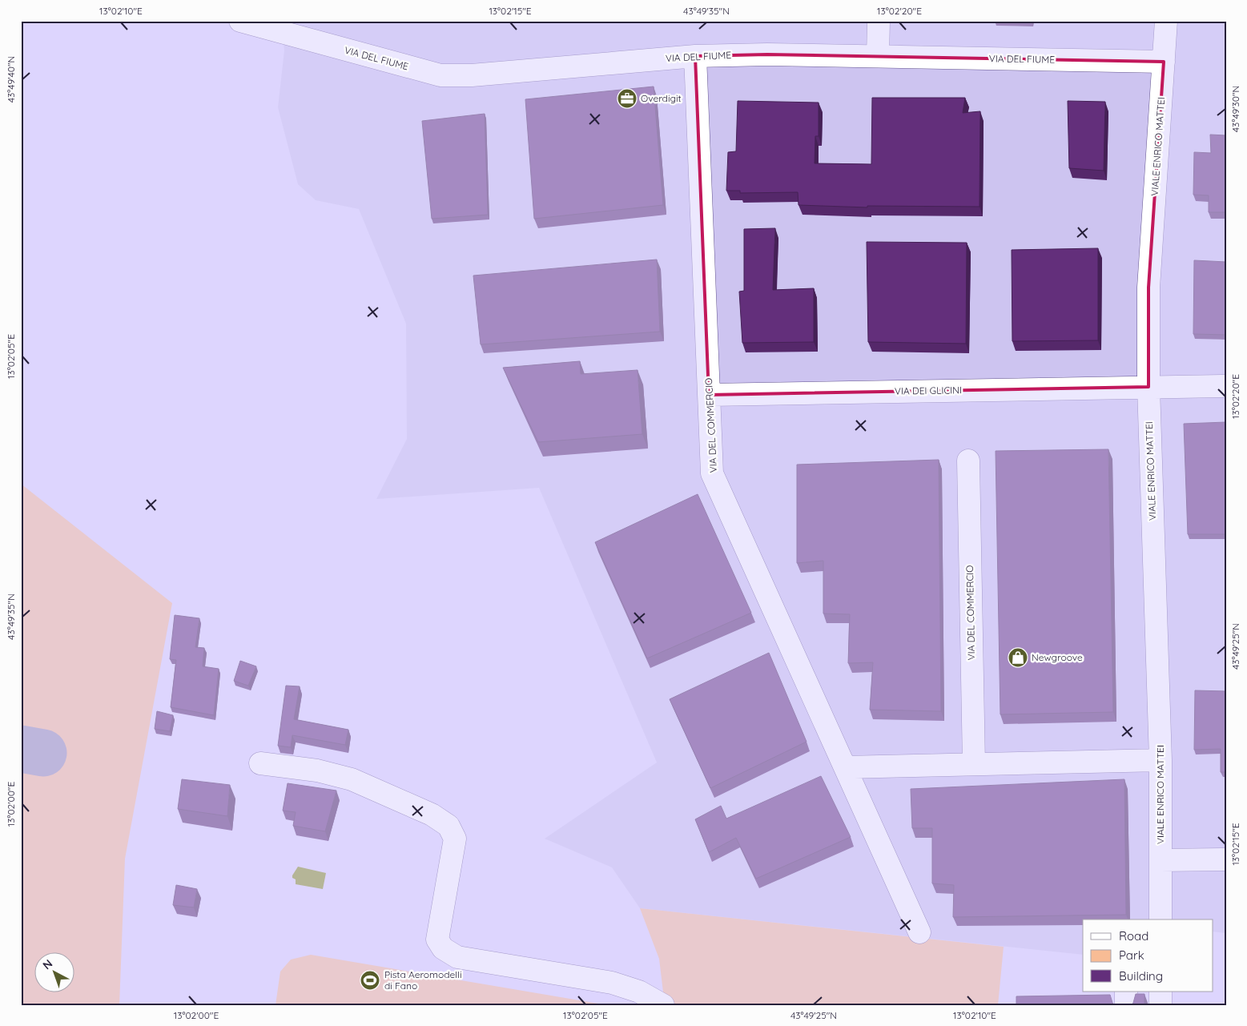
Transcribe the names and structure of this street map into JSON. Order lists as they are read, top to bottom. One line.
{"streets":{"street":["VIA DEL FIUME","VIALE ENRICO MATTEI","VIA DEI GLICINI","VIA DEL COMMERCIO"]},"crossings":[["VIA DEL FIUME","VIALE ENRICO MATTEI"],["VIA DEL FIUME","VIA DEL COMMERCIO"],["VIALE ENRICO MATTEI","VIA DEI GLICINI"],["VIA DEI GLICINI","VIA DEL COMMERCIO"]],"places":{"office":["Overdigit"],"shop":["Newgroove"],"sports":["Pista Aeromodelli di Fano"]},"legend":["Road","Park","Building"],"north":"top left","coordinates":["13°02'10\"E","13°02'15\"E","43°49'35\"N","13°02'20\"E","43°49'40\"N","43°49'30\"N","13°02'05\"E","43°49'25\"N","13°02'00\"E"]}
